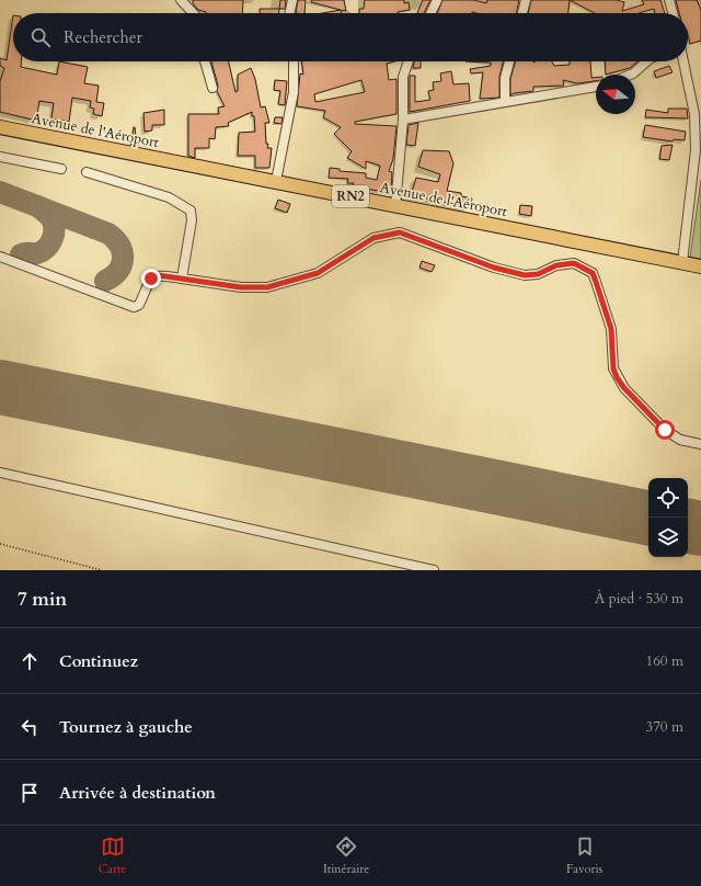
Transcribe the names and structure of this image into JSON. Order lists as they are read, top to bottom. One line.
{"streets":{"highway":["Avenue de l'Aéroport","RN2"]},"north":"left","page":{"search":"Rechercher","heading":["7 min","À pied · 530 m"],"list":[["Continuez","160 m"],["Tournez à gauche","370 m"],"Arrivée à destination"],"nav":["Carte","Itinéraire","Favoris"]}}
